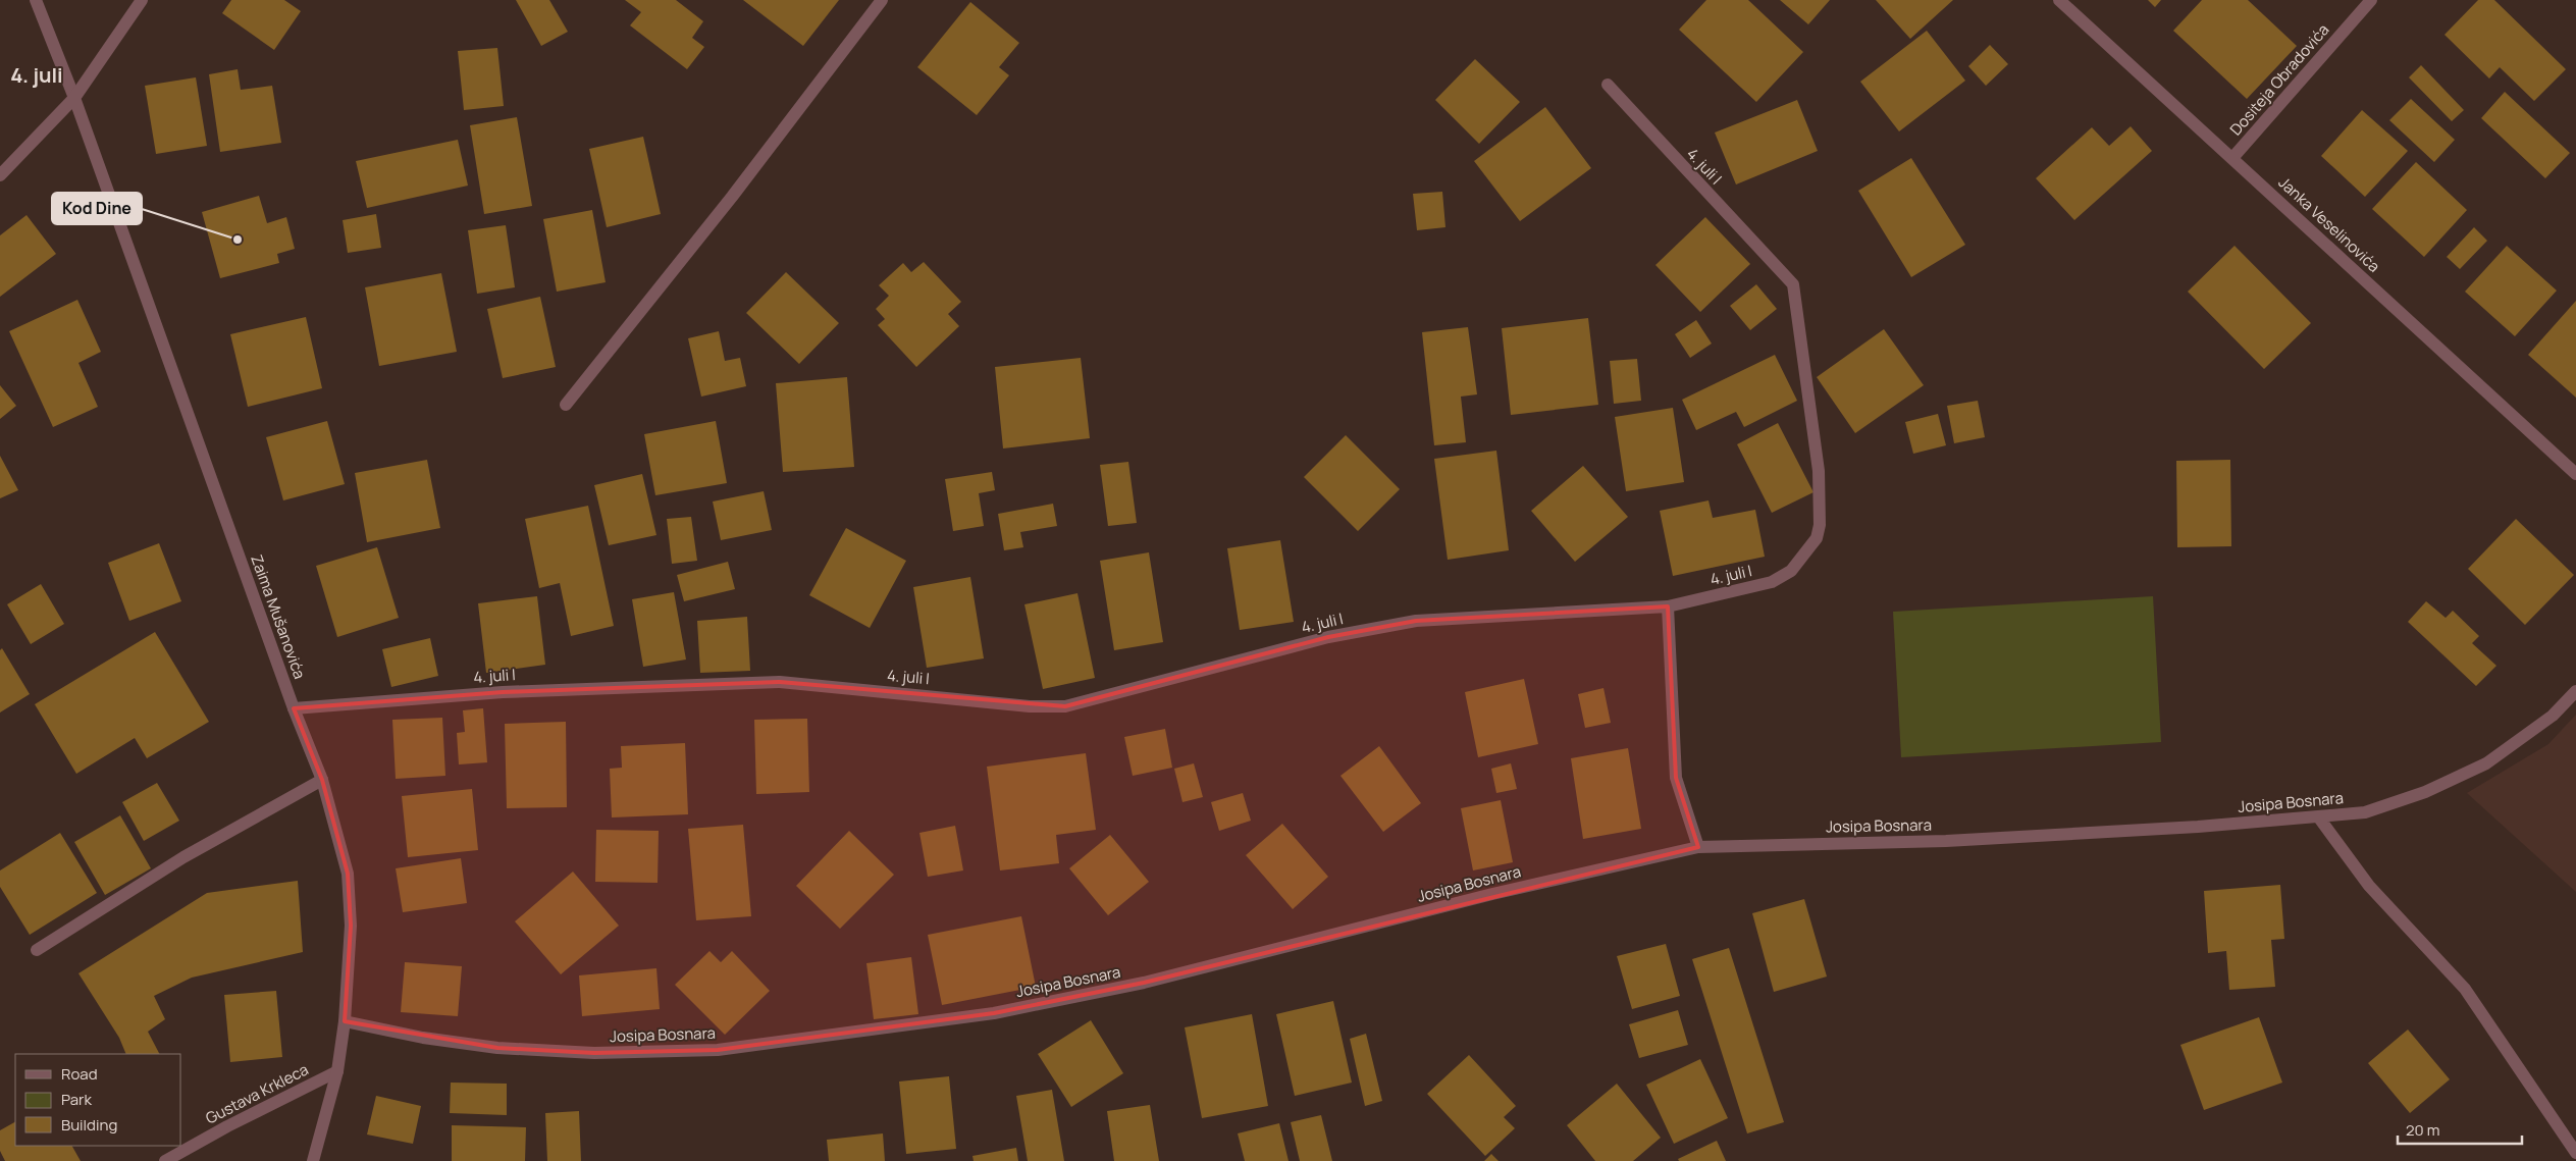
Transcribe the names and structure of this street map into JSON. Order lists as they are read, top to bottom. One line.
{"streets":{"street":["Dositeja Obradovića","4. juli I","Janka Veselinovića","Zaima Mušanovića","Josipa Bosnara","Gustava Krkleca"]},"crossings":[["Dositeja Obradovića","Janka Veselinovića"],["4. juli I","Zaima Mušanovića"],["Zaima Mušanovića","Josipa Bosnara"],["Zaima Mušanovića","Gustava Krkleca"]],"districts":["4. juli"],"places":["Kod Dine"],"legend":["Road","Park","Building"],"scale_bar":"20 m"}
